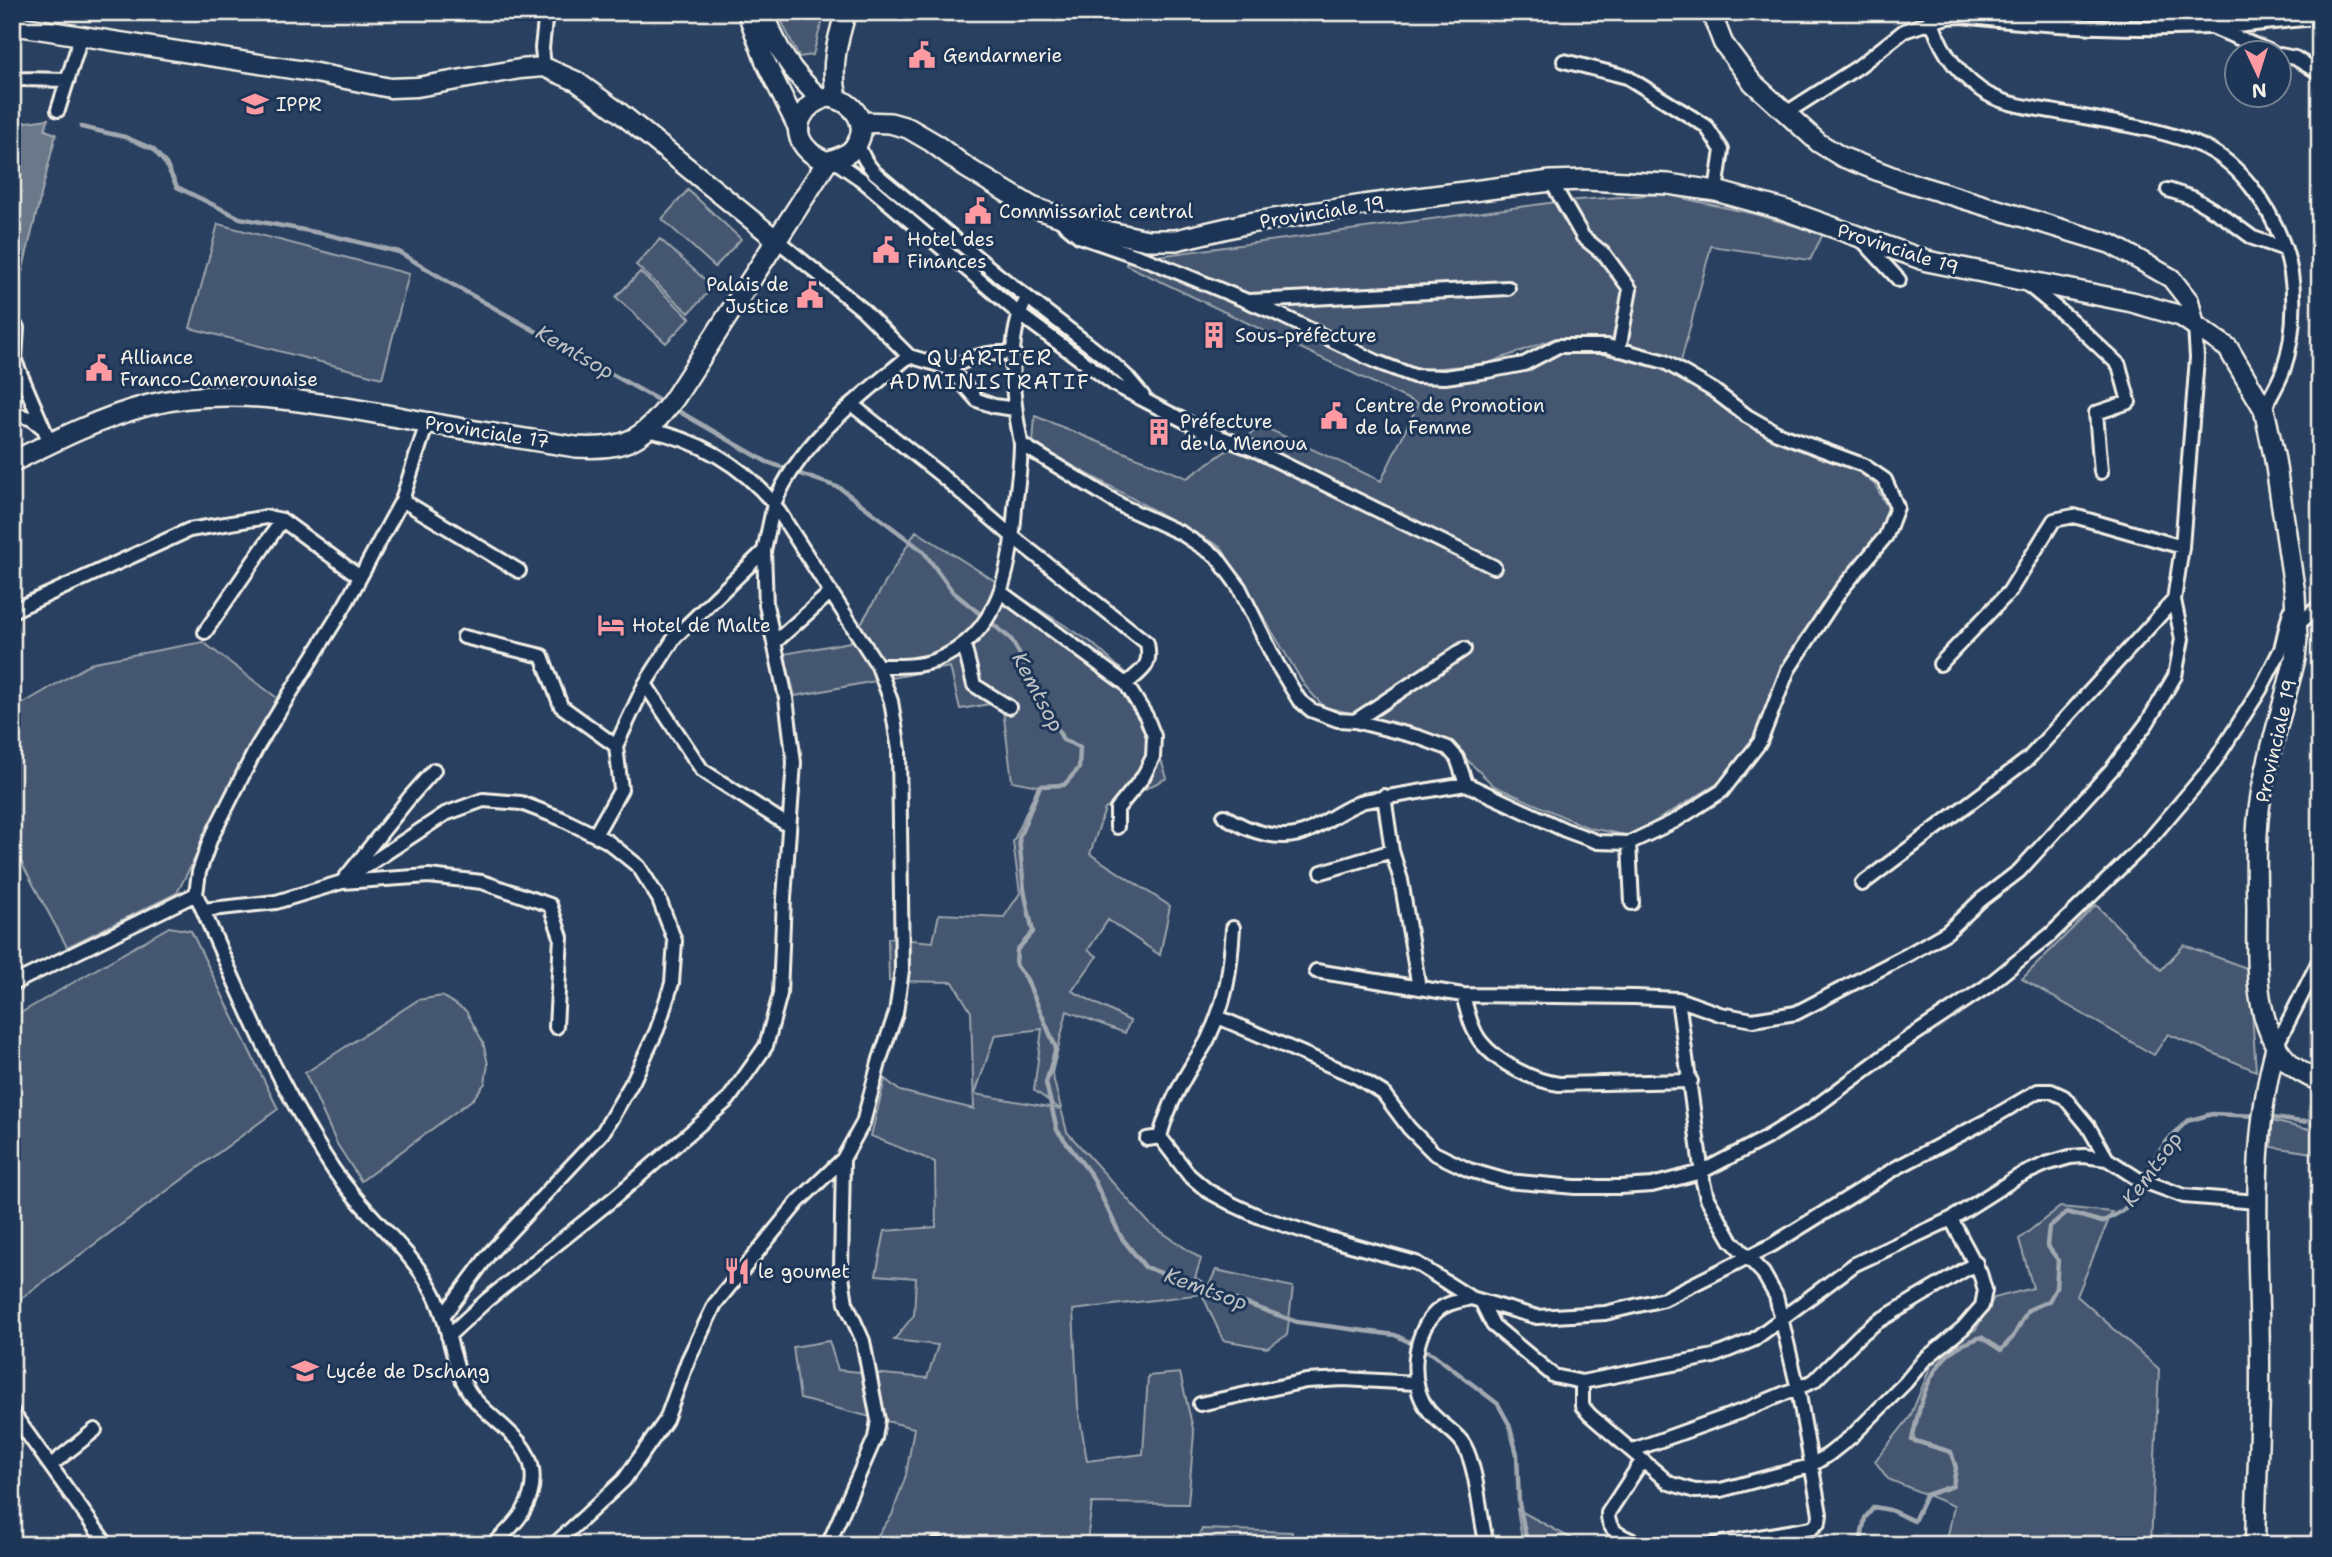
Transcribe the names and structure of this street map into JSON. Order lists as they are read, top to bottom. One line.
{"streets":{"main road":["Provinciale 19","Provinciale 17"]},"crossings":[["Provinciale 19","Provinciale 17"]],"districts":["QUARTIER ADMINISTRATIF"],"water":["Kemtsop"],"places":{"public building":["Gendarmerie","Commissariat central","Hotel des Finances","Palais de Justice","Alliance Franco-Camerounaise","Centre de Promotion de la Femme"],"school or university":["IPPR","Lycée de Dschang"],"building":["Sous-préfecture","Préfecture de la Menoua"],"hotel":["Hotel de Malte"],"restaurant":["le goumet"]},"north":"bottom"}
